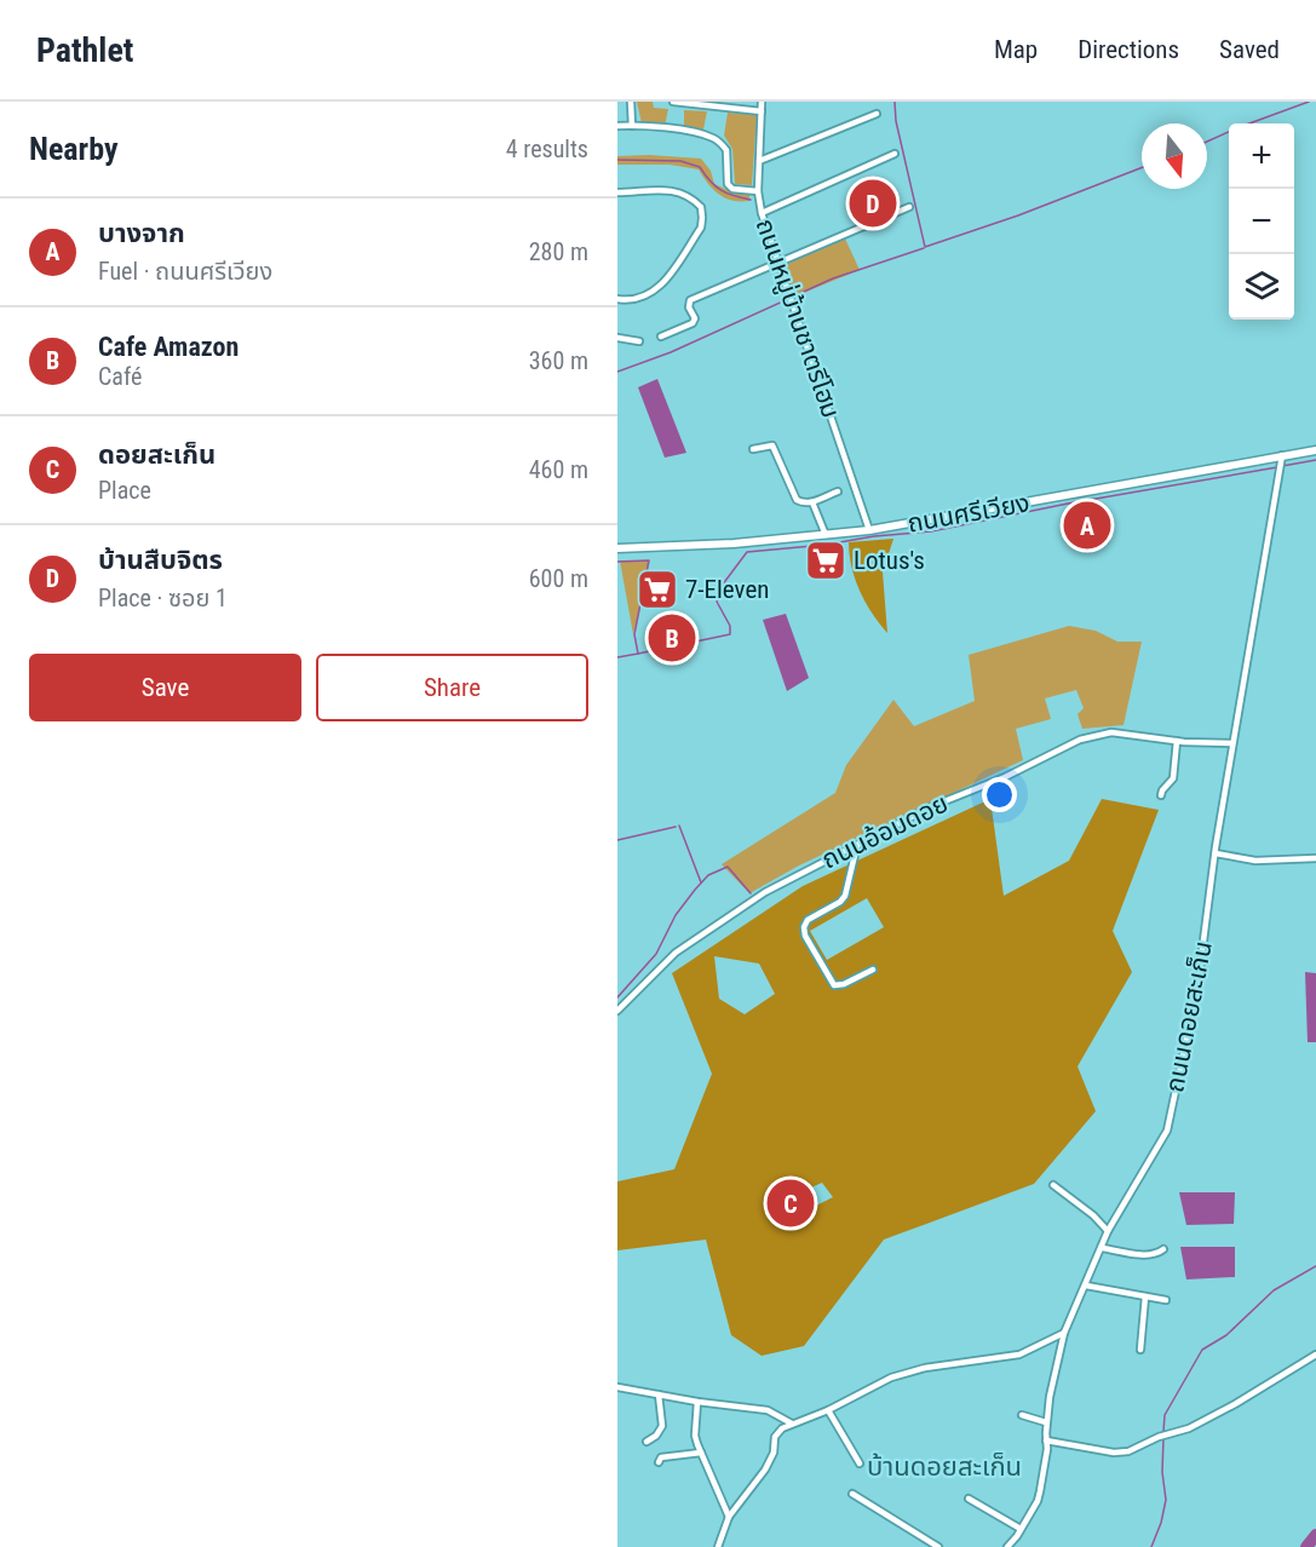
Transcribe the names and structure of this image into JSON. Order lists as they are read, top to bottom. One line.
{"streets":{"main road":["ถนนศรีเวียง"],"street":["ถนนหมู่บ้านชาตรีโฮม","ถนนอ้อมดอย","ถนนดอยสะเก็น"]},"crossings":[["ถนนหมู่บ้านชาตรีโฮม","ถนนศรีเวียง"],["ถนนศรีเวียง","ถนนดอยสะเก็น"],["ถนนอ้อมดอย","ถนนดอยสะเก็น"]],"districts":["บ้านดอยสะเก็น"],"places":{"supermarket":["Lotus's","7-Eleven"]},"north":"bottom","page":{"header":"Pathlet","nav":["Map","Directions","Saved"],"heading":["Nearby","4 results"],"map_buttons":["+","−"],"pins":["D","A","B","C"],"list":[{"mark":"A","name":"บางจาก","note":"Fuel · ถนนศรีเวียง","value":"280 m"},{"mark":"B","name":"Cafe Amazon","note":"Café","value":"360 m"},{"mark":"C","name":"ดอยสะเก็น","note":"Place","value":"460 m"},{"mark":"D","name":"บ้านสืบจิตร","note":"Place · ซอย 1","value":"600 m"}],"buttons":["Save","Share"]}}
